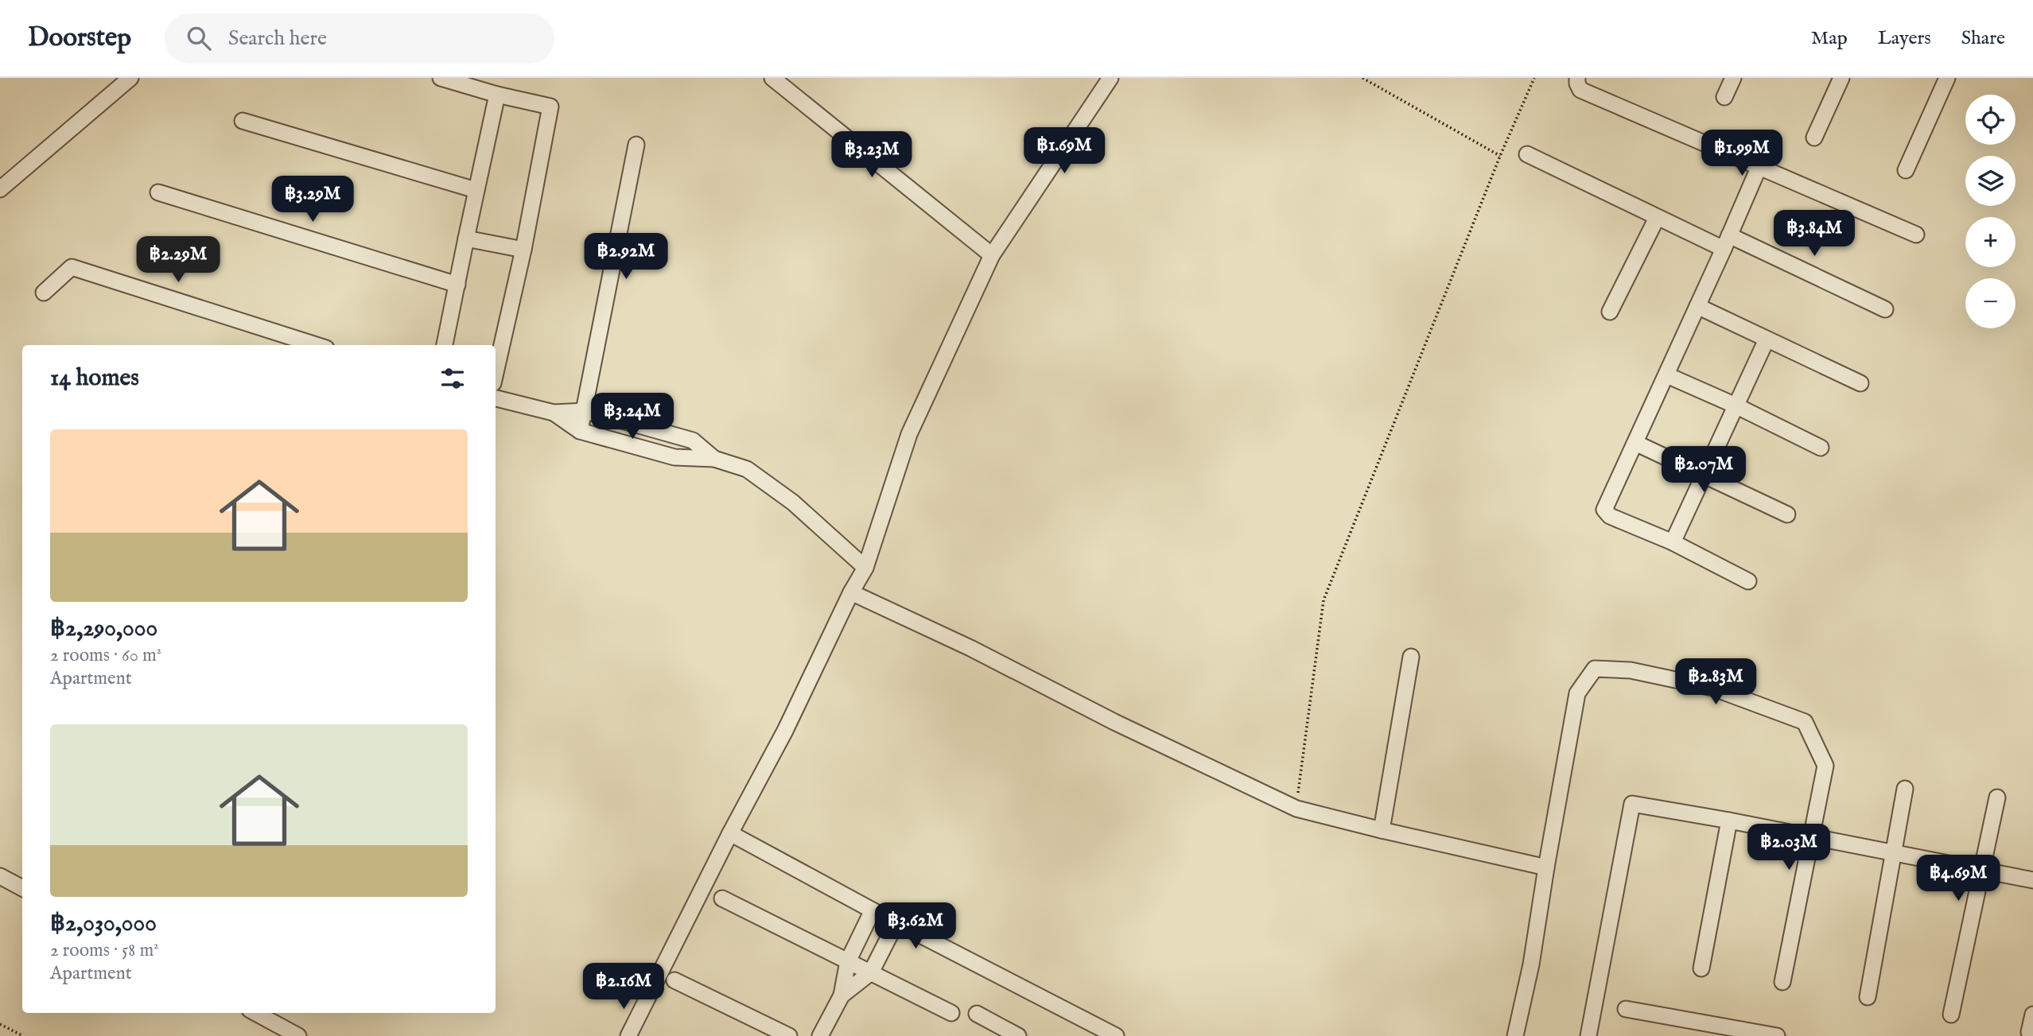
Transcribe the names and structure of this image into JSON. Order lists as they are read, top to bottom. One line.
{"page":{"header":"Doorstep","search":"Search here","nav":["Map","Layers","Share"],"map_buttons":["+","−"],"price":["฿1.69M","฿1.99M","฿3.23M","฿3.29M","฿3.84M","฿2.92M","฿2.29M","฿3.24M","฿2.07M","฿2.83M","฿2.03M","฿4.69M","฿3.62M","฿2.16M"],"heading":"14 homes","list":[{"name":"฿2,290,000","note":"2 rooms · 60 m² · Apartment"},{"name":"฿2,030,000","note":"2 rooms · 58 m² · Apartment"}]}}
